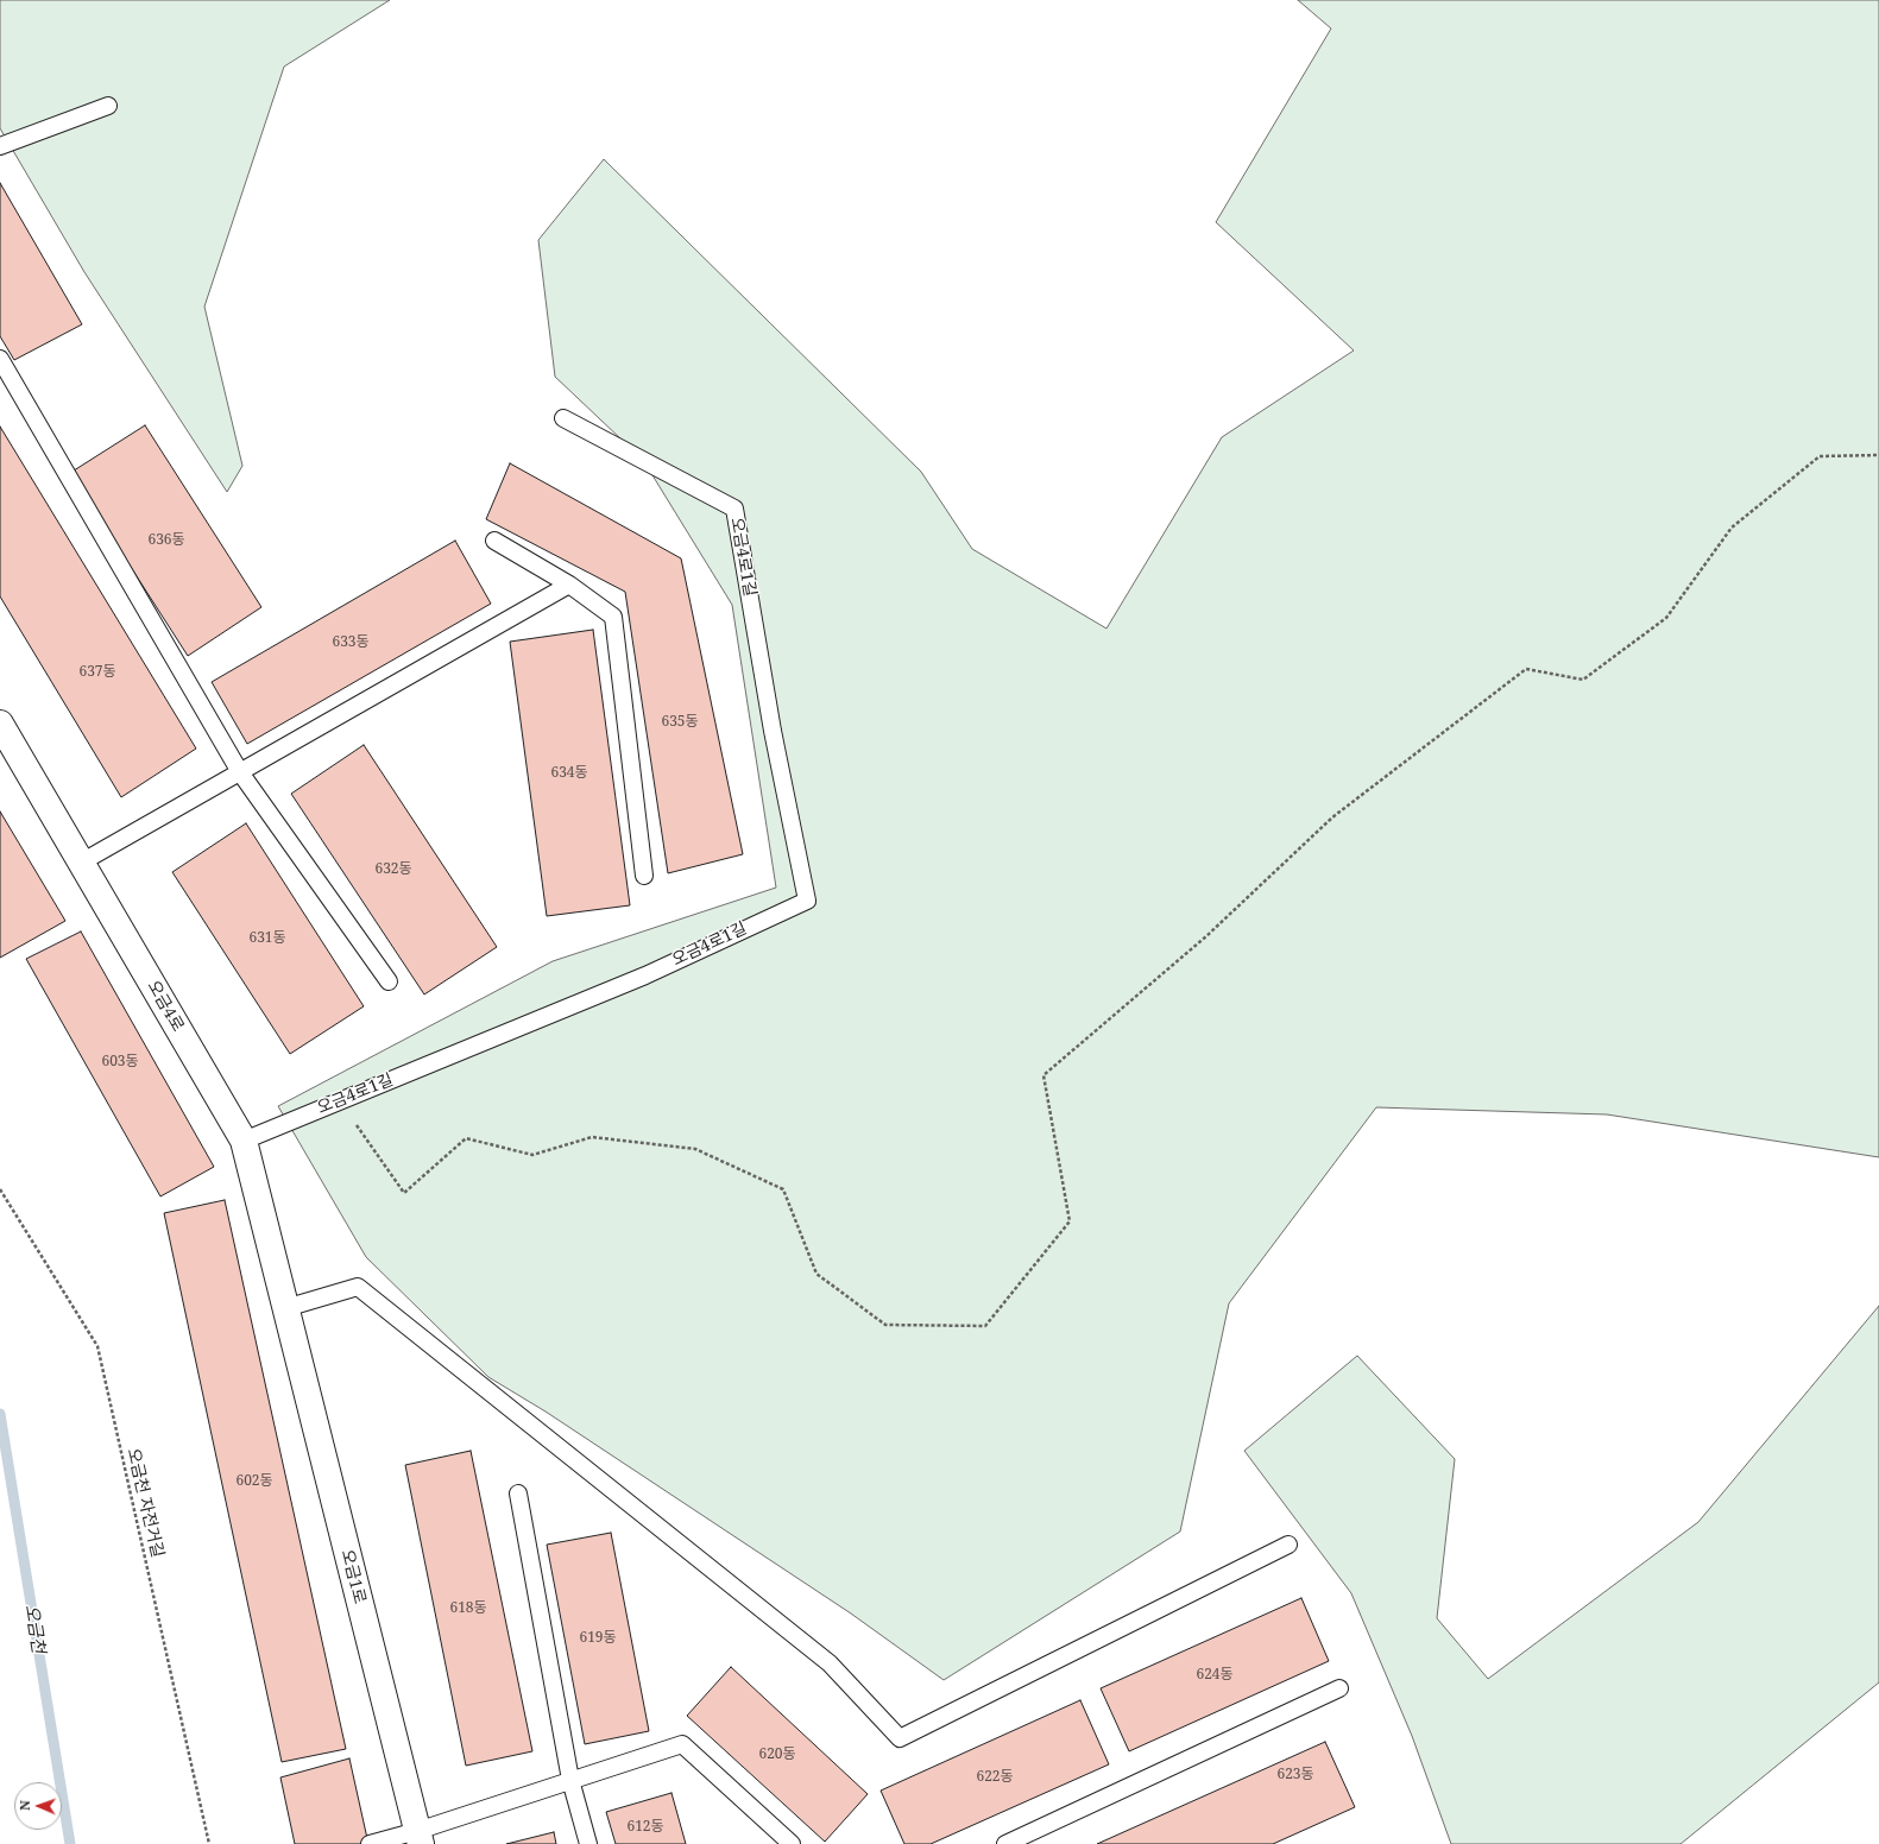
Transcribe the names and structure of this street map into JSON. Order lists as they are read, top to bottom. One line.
{"streets":{"street":["오금4로","오금1로"],"lane":["오금4로1길"],"path":["오금천 자전거길"]},"crossings":[["오금4로1길","오금4로"],["오금4로","오금1로"]],"water":["오금천"],"house_numbers":["636동","633동","637동","635동","634동","632동","631동","603동","602동","618동","619동","624동","620동","623동","622동","612동"],"north":"left"}
